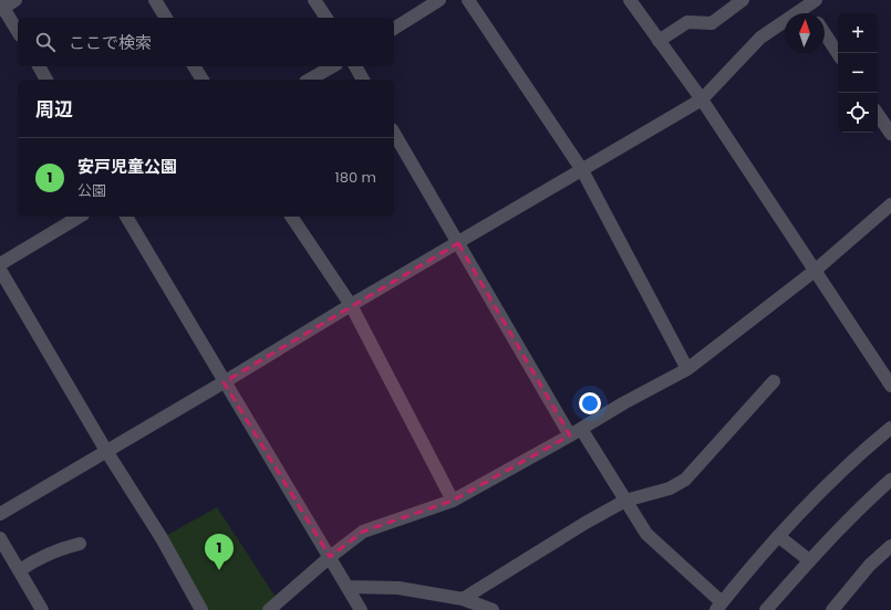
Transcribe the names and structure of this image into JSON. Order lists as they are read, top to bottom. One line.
{"north":"top","page":{"map_buttons":["+","−"],"search":"ここで検索","heading":"周辺","list":[{"mark":"1","name":"安戸児童公園","note":"公園","value":"180 m"}],"pins":"1"}}
